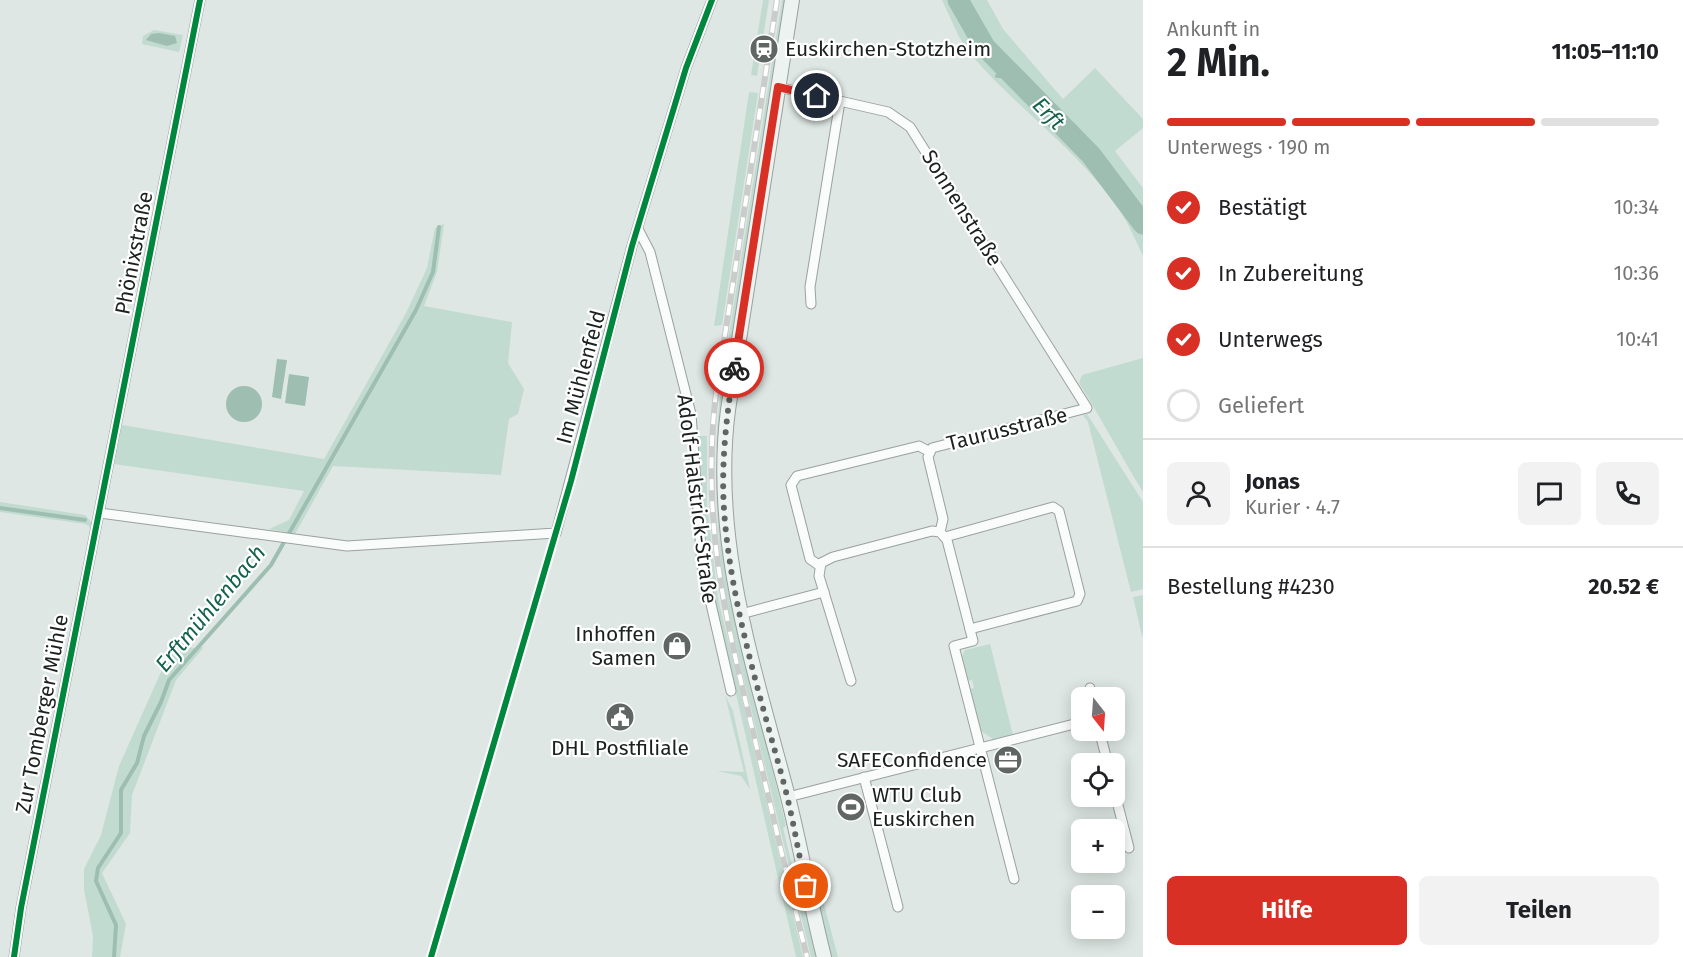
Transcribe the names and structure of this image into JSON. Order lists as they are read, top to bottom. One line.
{"streets":{"street":["Sonnenstraße","Phönixstraße","Im Mühlenfeld","Taurusstraße","Adolf-Halstrick-Straße","Zur Tomberger Mühle"]},"crossings":[["Sonnenstraße","Taurusstraße"],["Phönixstraße","Im Mühlenfeld"],["Phönixstraße","Zur Tomberger Mühle"],["Im Mühlenfeld","Adolf-Halstrick-Straße"],["Im Mühlenfeld","Zur Tomberger Mühle"]],"water":["Erft","Erftmühlenbach"],"places":{"station":["Euskirchen-Stotzheim"],"shop":["Inhoffen Samen"],"public building":["DHL Postfiliale"],"office":["SAFEConfidence"],"sports":["WTU Club Euskirchen"]},"north":"bottom","page":{"heading":["2 Min.","Ankunft in","11:05–11:10"],"panel":["Jonas","Kurier · 4.7","Bestellung #4230","20.52 €"],"bar":"Unterwegs · 190 m","list":[["Bestätigt","10:34"],["In Zubereitung","10:36"],["Unterwegs","10:41"],"Geliefert"],"map_buttons":["+","−"],"buttons":["Hilfe","Teilen"]}}
